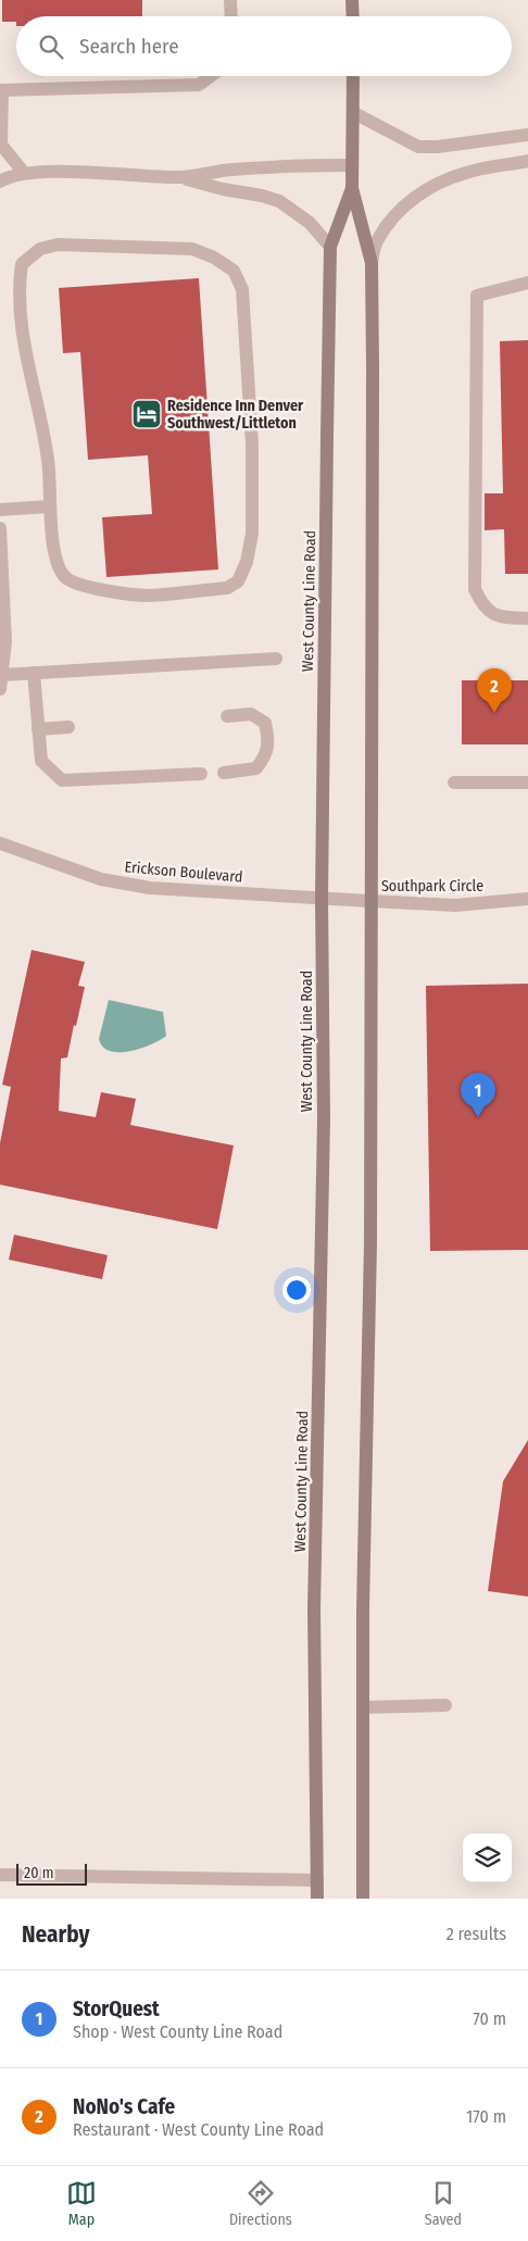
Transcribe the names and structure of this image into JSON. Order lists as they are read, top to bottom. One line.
{"streets":{"main road":["West County Line Road"],"street":["Erickson Boulevard","Southpark Circle"]},"crossings":[["West County Line Road","Erickson Boulevard"],["West County Line Road","Southpark Circle"],["Erickson Boulevard","Southpark Circle"]],"places":{"hotel":["Residence Inn Denver Southwest/Littleton"]},"scale_bar":"20 m","page":{"search":"Search here","pins":["2","1"],"scale":"20 m","heading":["Nearby","2 results"],"list":[{"mark":"1","name":"StorQuest","note":"Shop · West County Line Road","value":"70 m"},{"mark":"2","name":"NoNo's Cafe","note":"Restaurant · West County Line Road","value":"170 m"}],"nav":["Map","Directions","Saved"]}}
